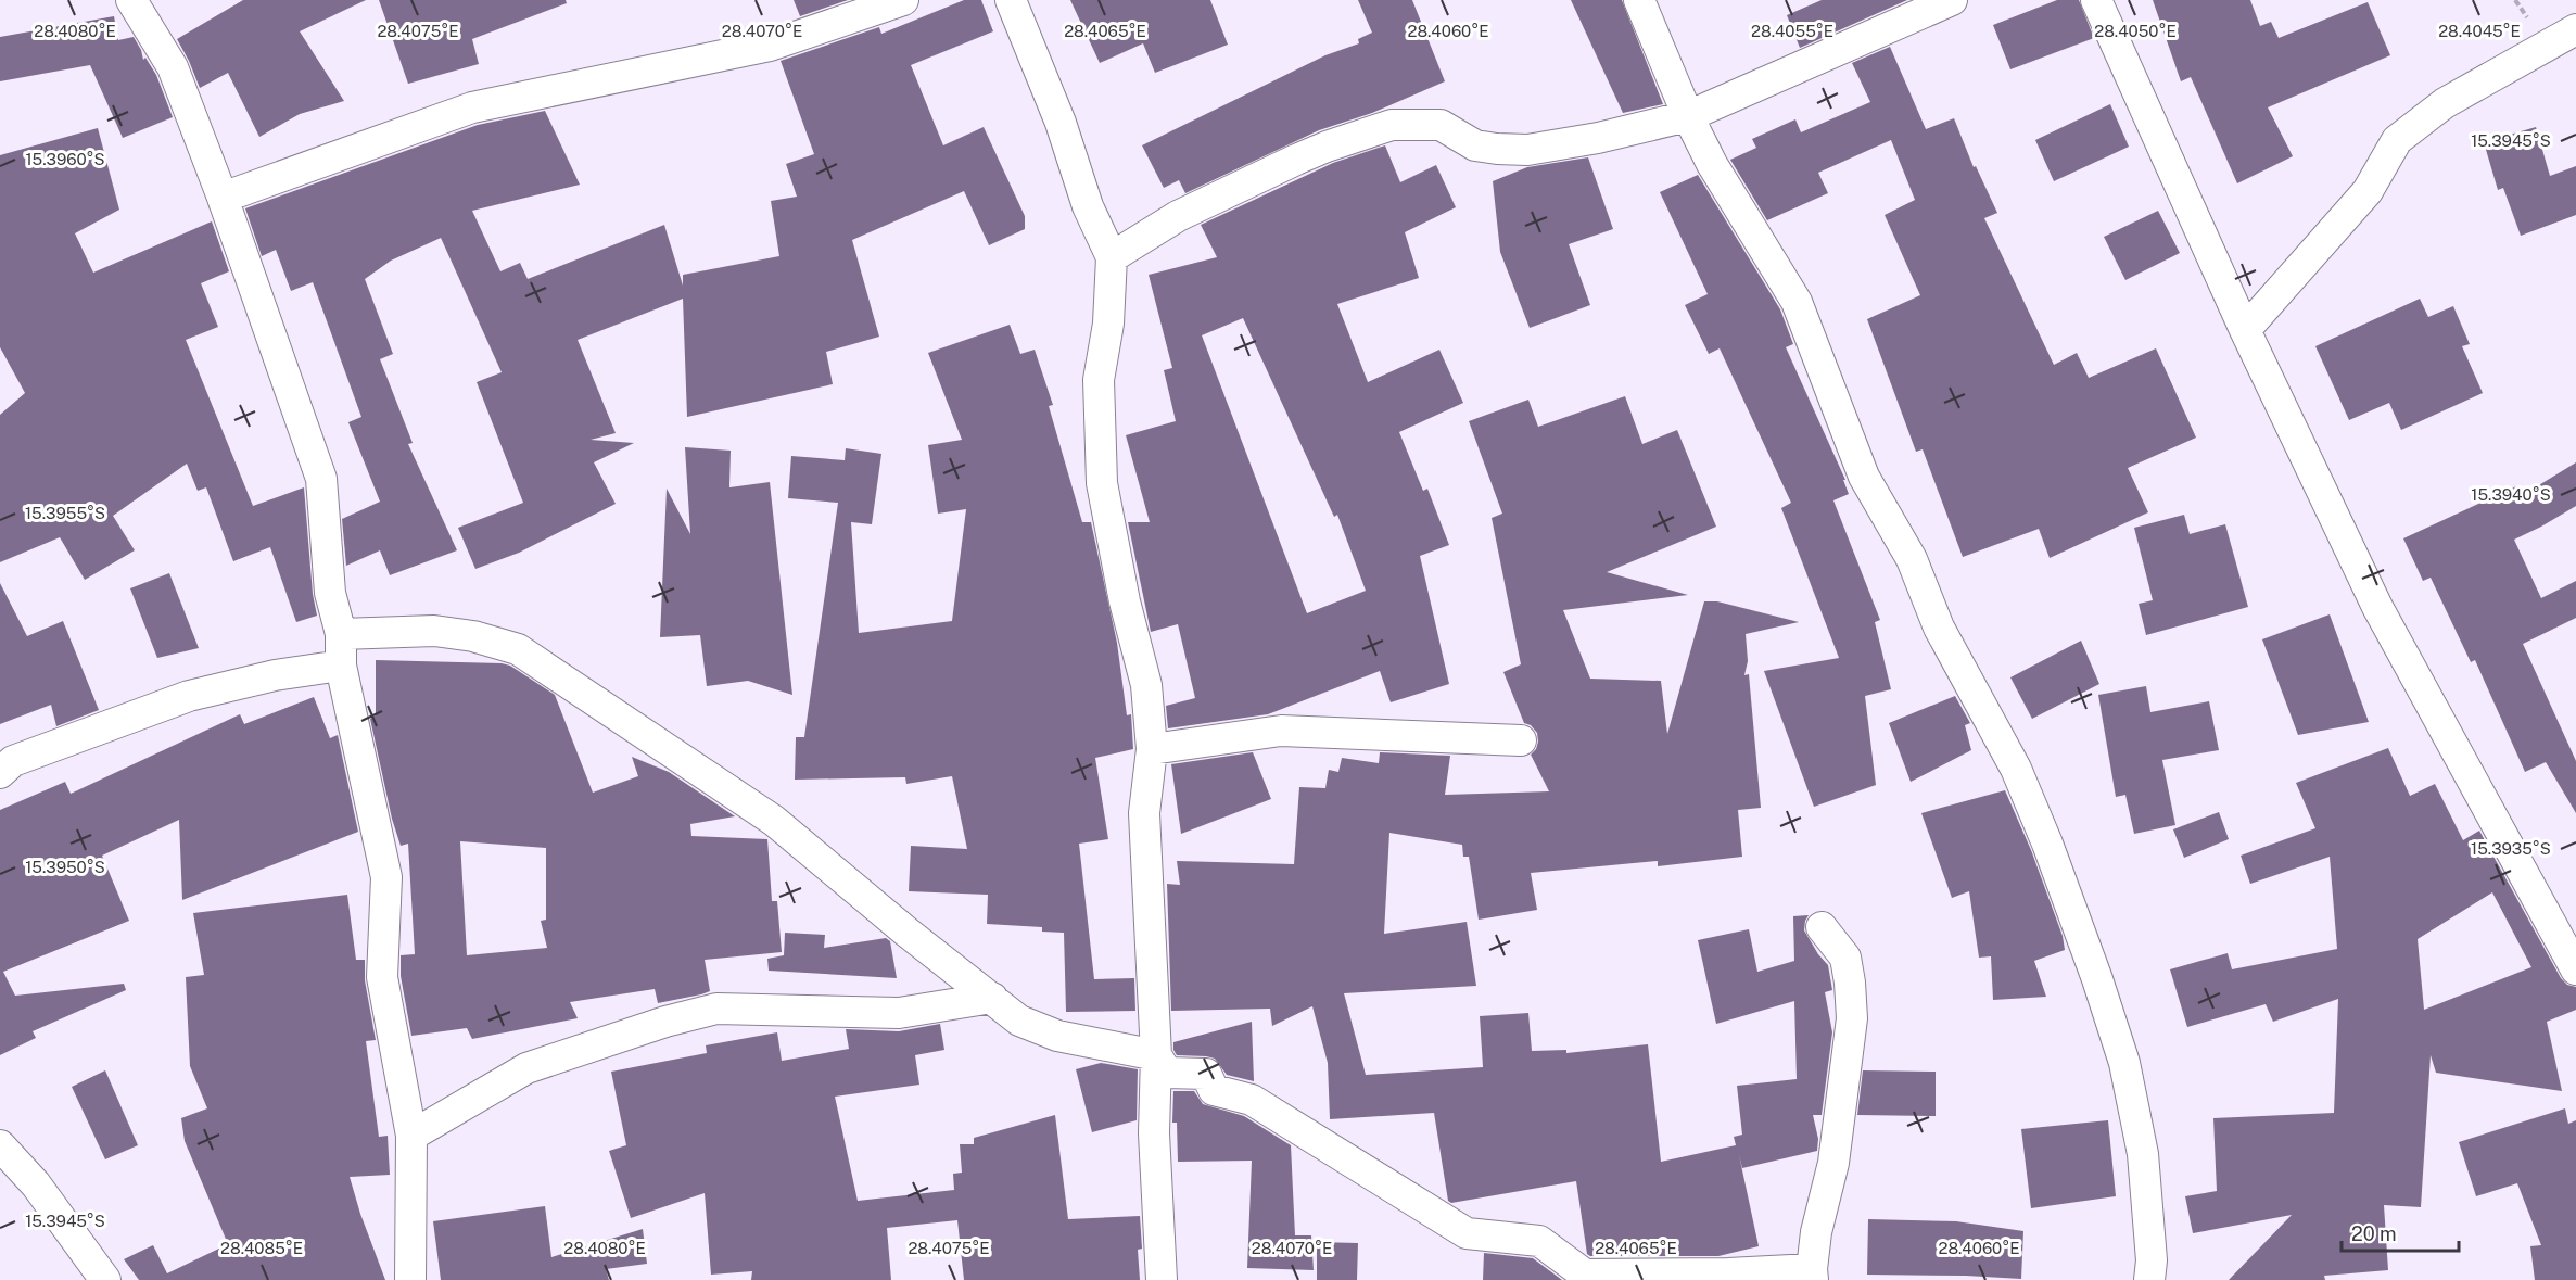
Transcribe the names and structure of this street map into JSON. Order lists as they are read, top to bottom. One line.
{"scale_bar":"20 m","coordinates":["28.4080°E","28.4075°E","28.4070°E","28.4065°E","28.4060°E","28.4055°E","28.4050°E","28.4045°E","15.3945°S","15.3960°S","15.3940°S","15.3955°S","15.3935°S","15.3950°S","28.4085°E"]}
